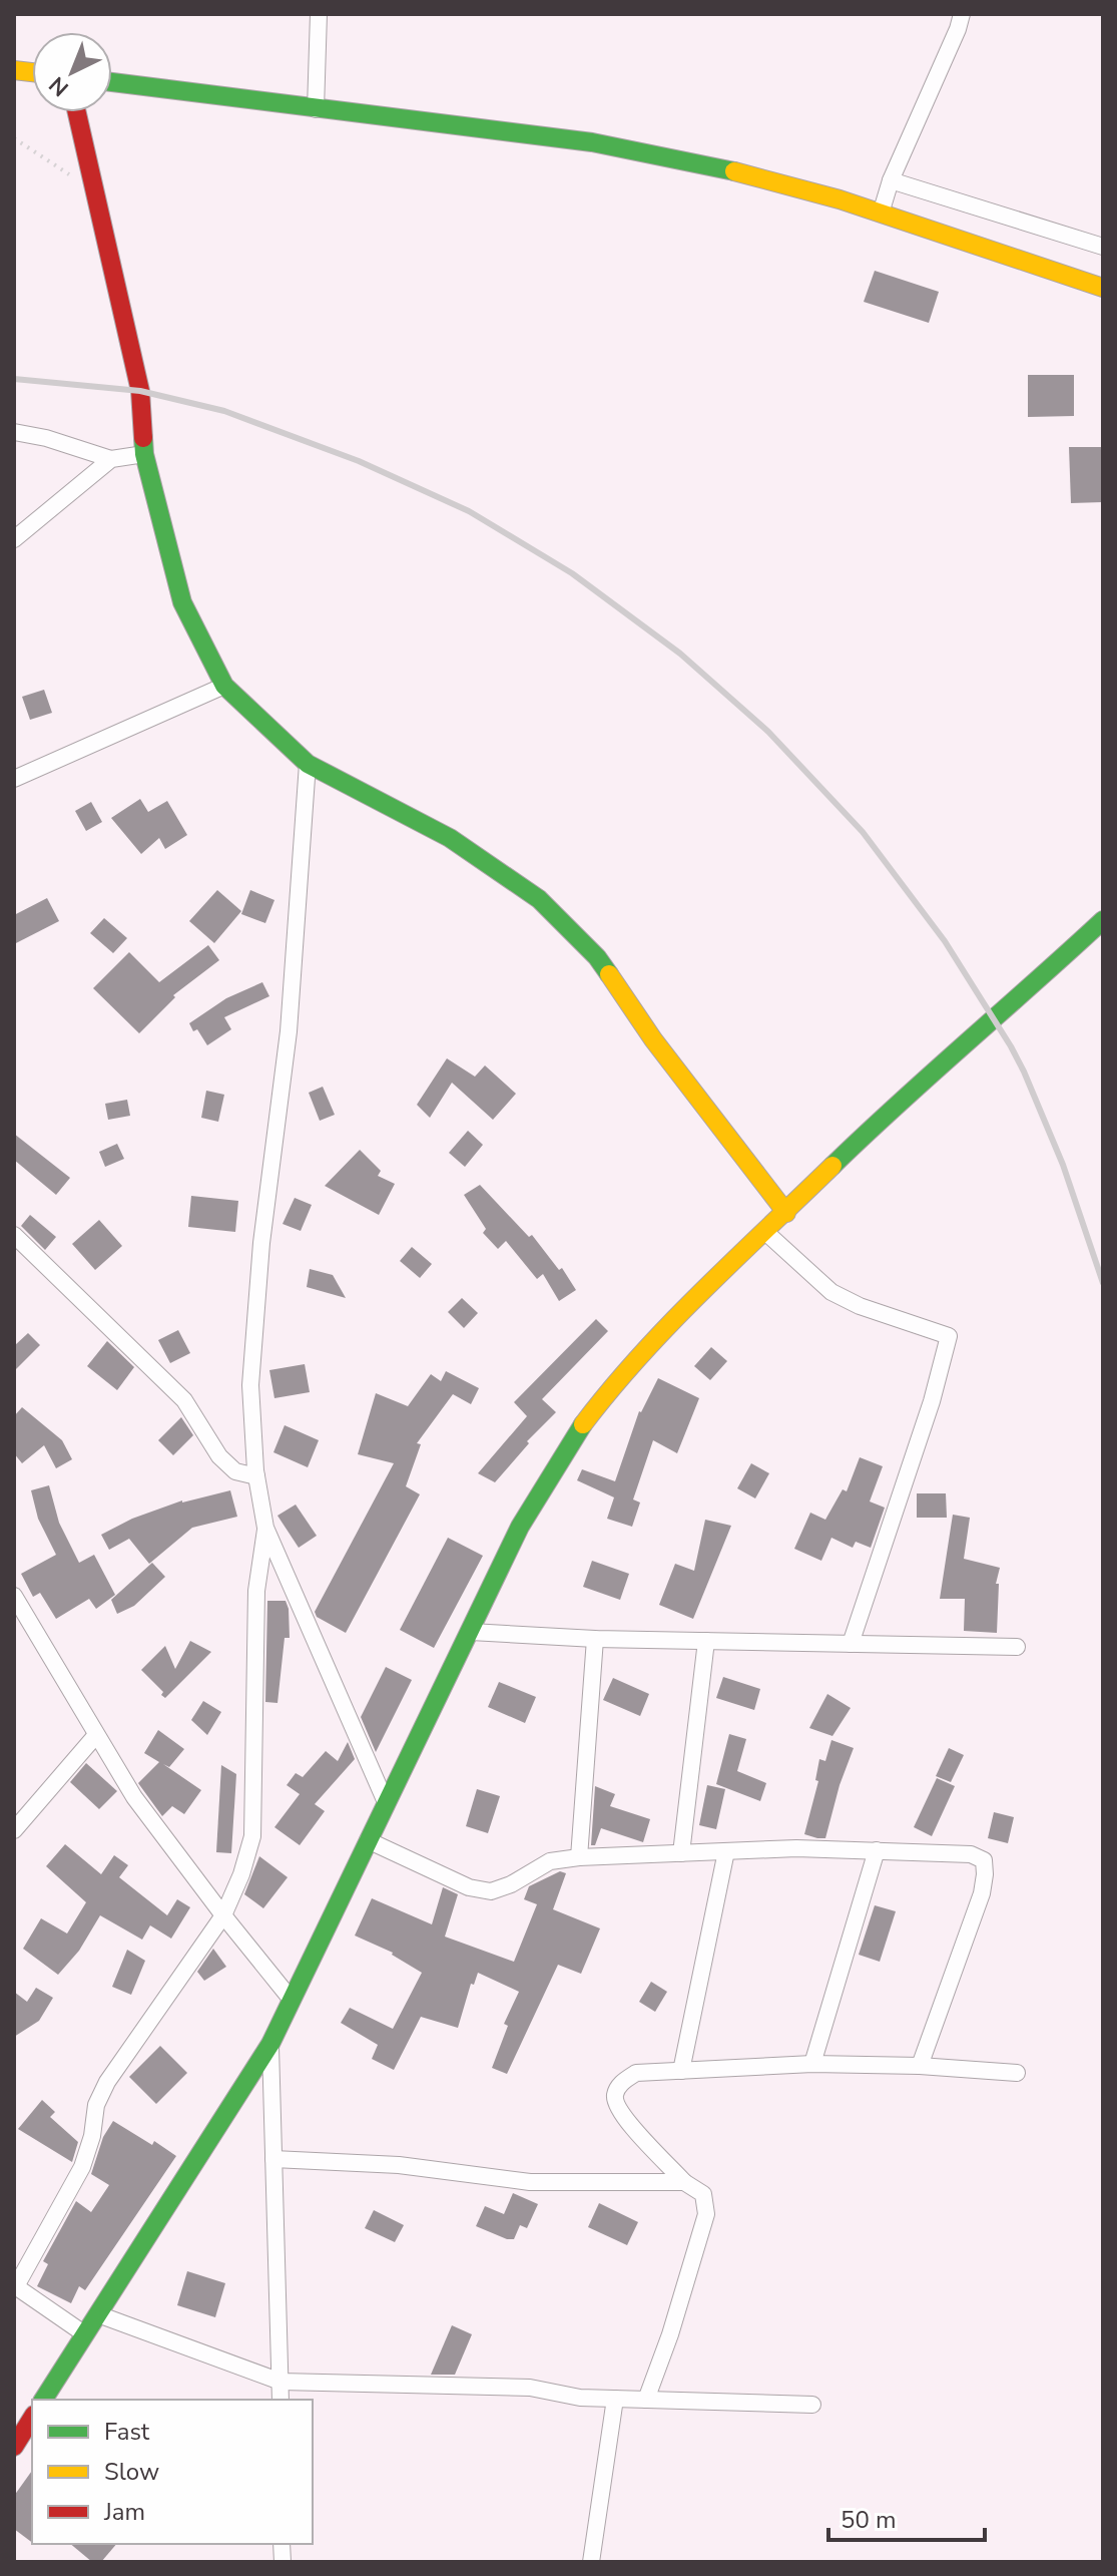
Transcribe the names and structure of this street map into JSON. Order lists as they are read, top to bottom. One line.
{"legend":["Fast","Slow","Jam"],"scale_bar":"50 m","north":"bottom left"}
